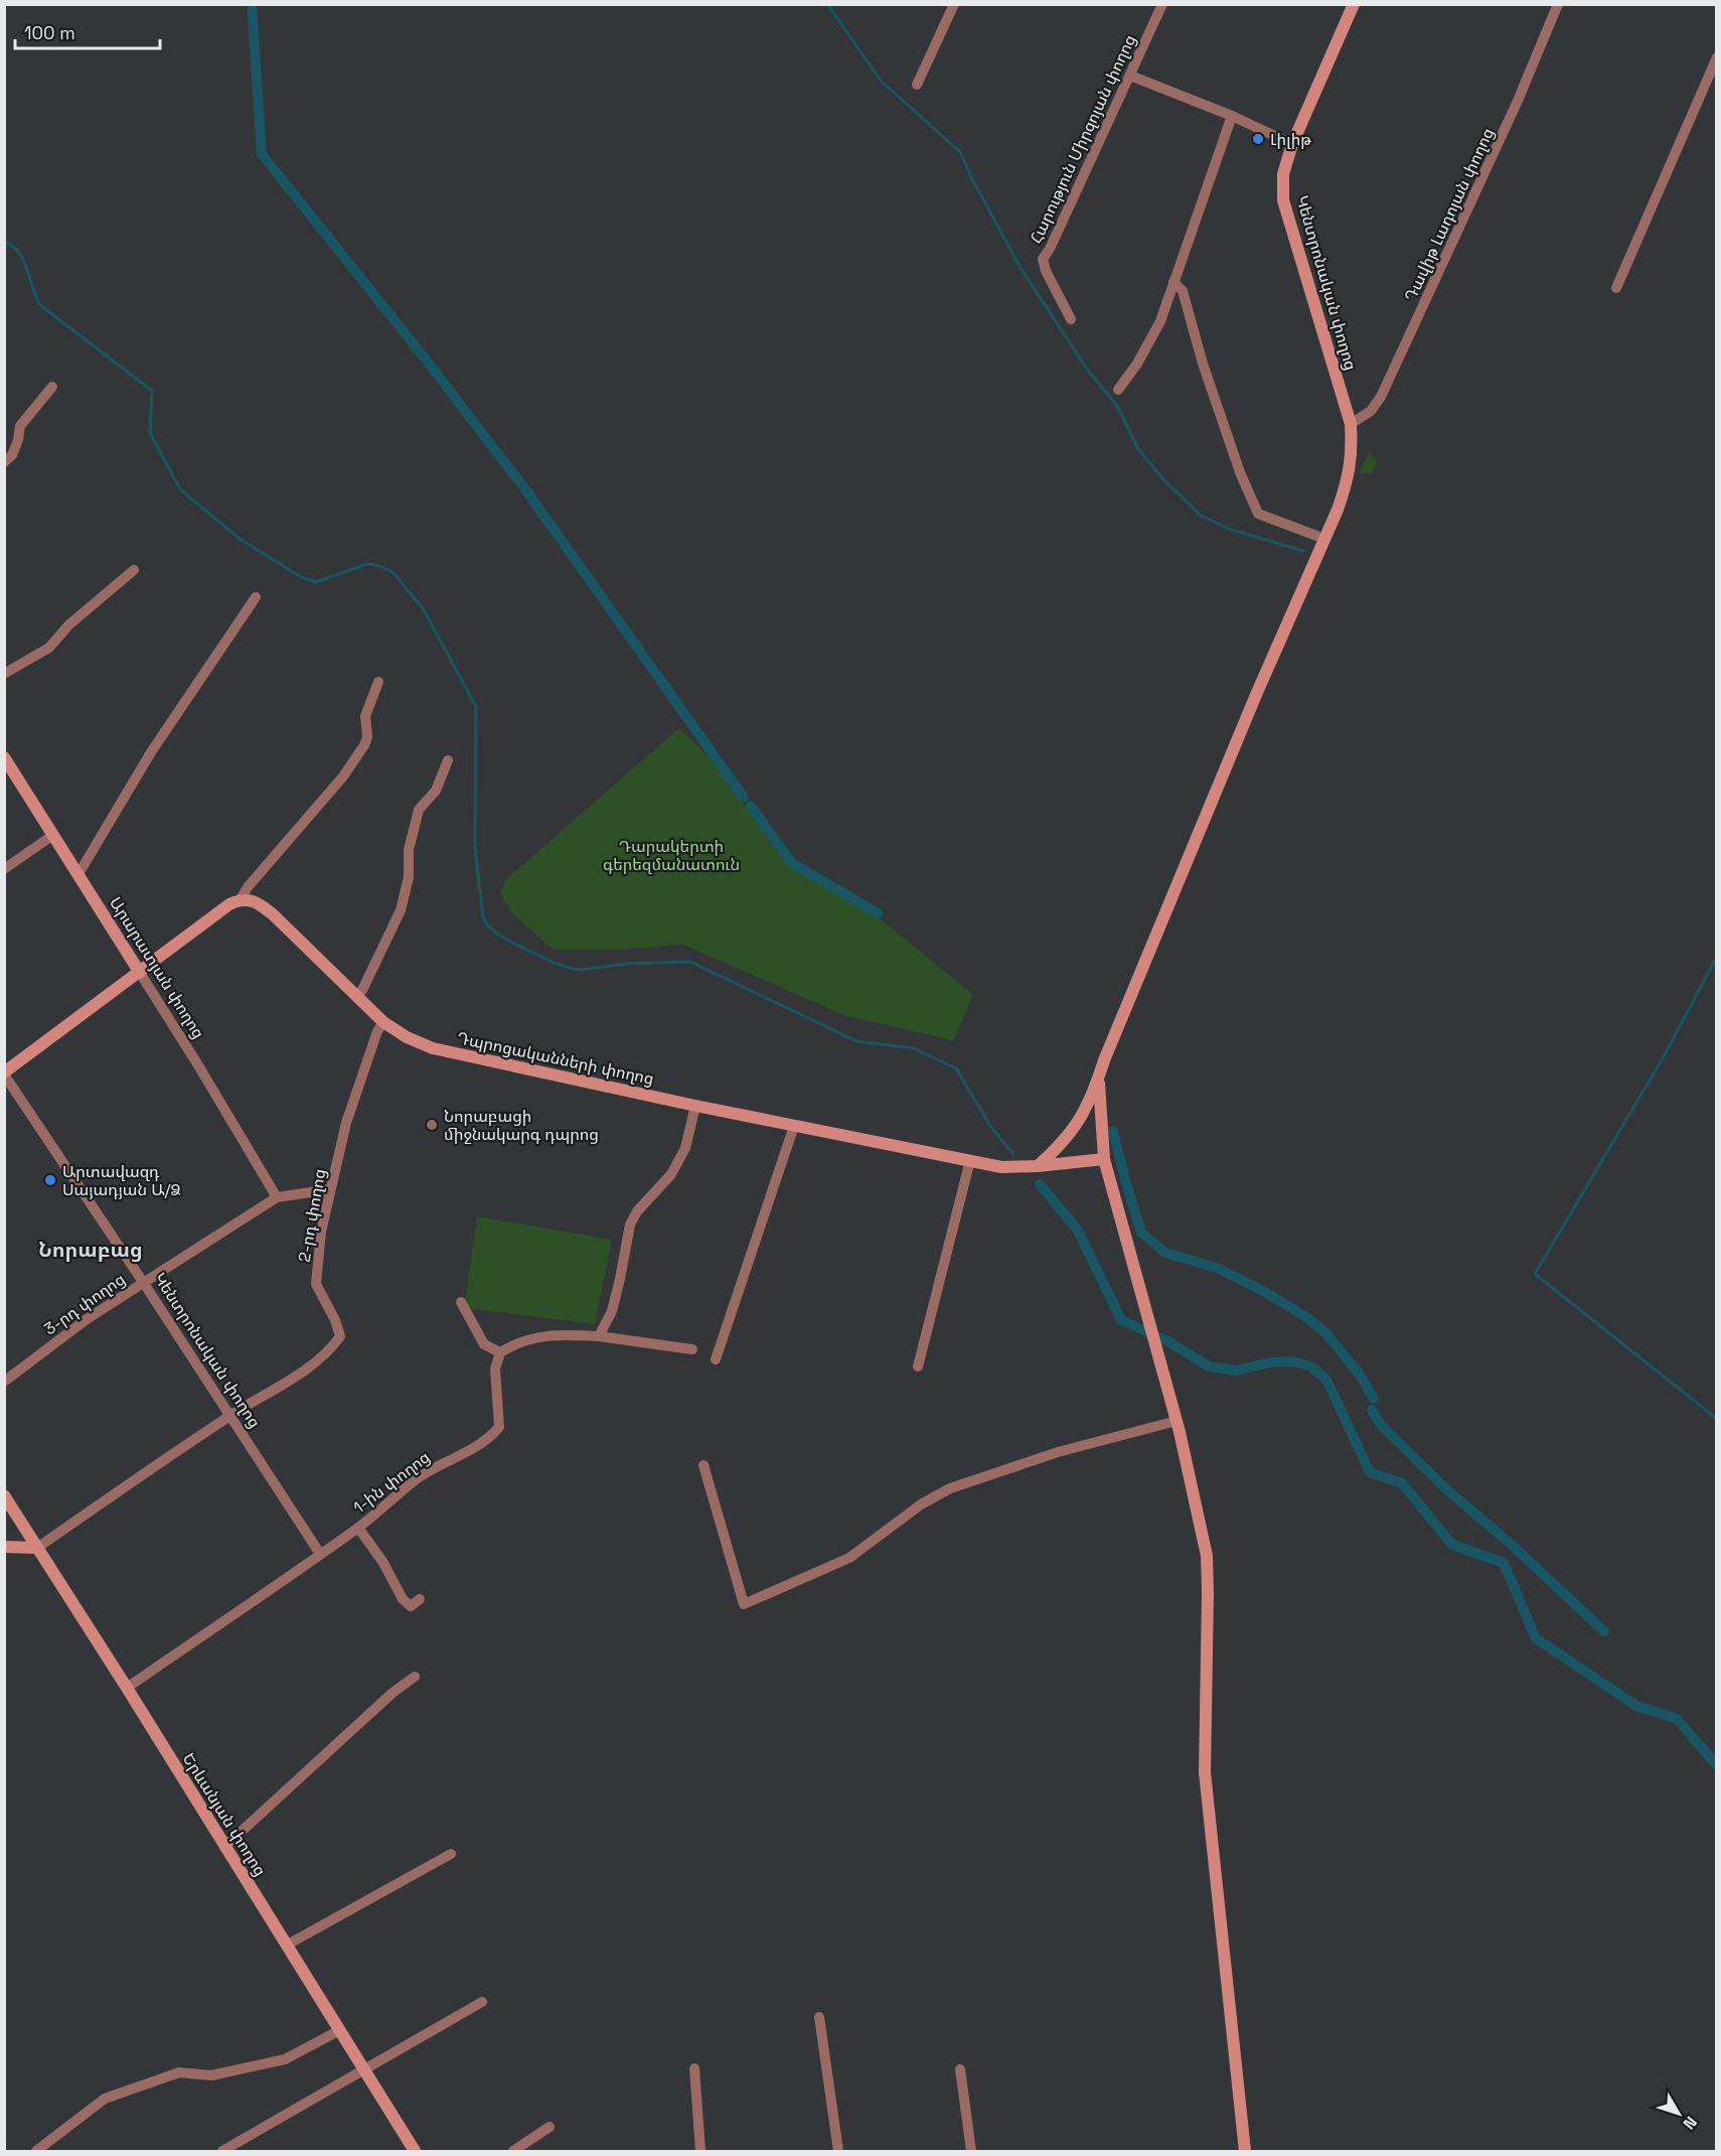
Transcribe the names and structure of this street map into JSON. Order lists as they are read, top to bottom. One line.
{"streets":{"main road":["Կենտրոնական փողոց","Արարատյան փողոց","Դպրոցականների փողոց","Երևանյան փողոց"],"street":["Հարություն Միրզոյան փողոց","Դավիթ Լադոյան փողոց","2-րդ փողոց","3-րդ փողոց","1-ին փողոց"]},"crossings":[["Դավիթ Լադոյան փողոց","Կենտրոնական փողոց"],["Կենտրոնական փողոց","Դպրոցականների փողոց"],["Կենտրոնական փողոց","2-րդ փողոց"],["Կենտրոնական փողոց","3-րդ փողոց"],["Կենտրոնական փողոց","1-ին փողոց"],["Արարատյան փողոց","3-րդ փողոց"],["Դպրոցականների փողոց","2-րդ փողոց"],["2-րդ փողոց","Երևանյան փողոց"],["1-ին փողոց","Երևանյան փողոց"]],"districts":["Նորաբաց"],"parks":["Դարակերտի գերեզմանատուն"],"places":["Լիլիթ","Նորաբացի միջնակարգ դպրոց","Արտավազդ Սայադյան Ա/Ձ"],"scale_bar":"100 m","north":"bottom right"}
